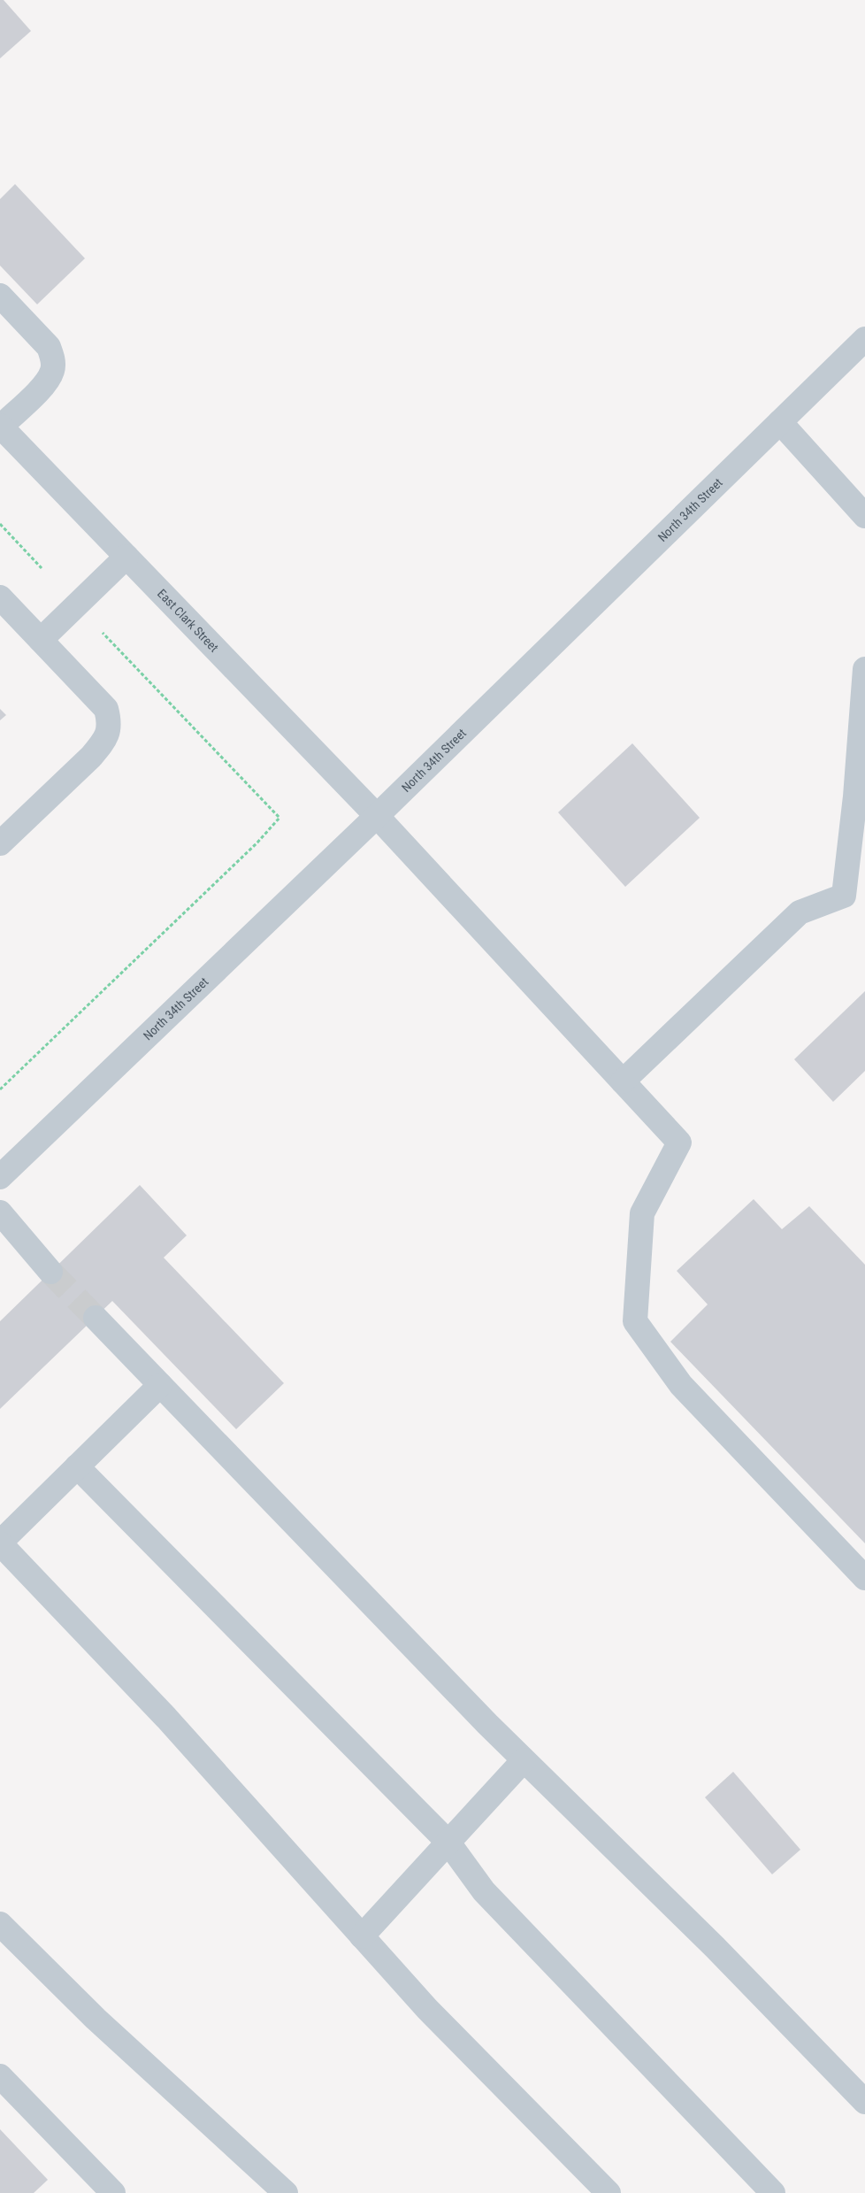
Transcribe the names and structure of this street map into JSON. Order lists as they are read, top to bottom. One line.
{"streets":{"street":["North 34th Street","East Clark Street"]},"crossings":[["North 34th Street","East Clark Street"]]}
